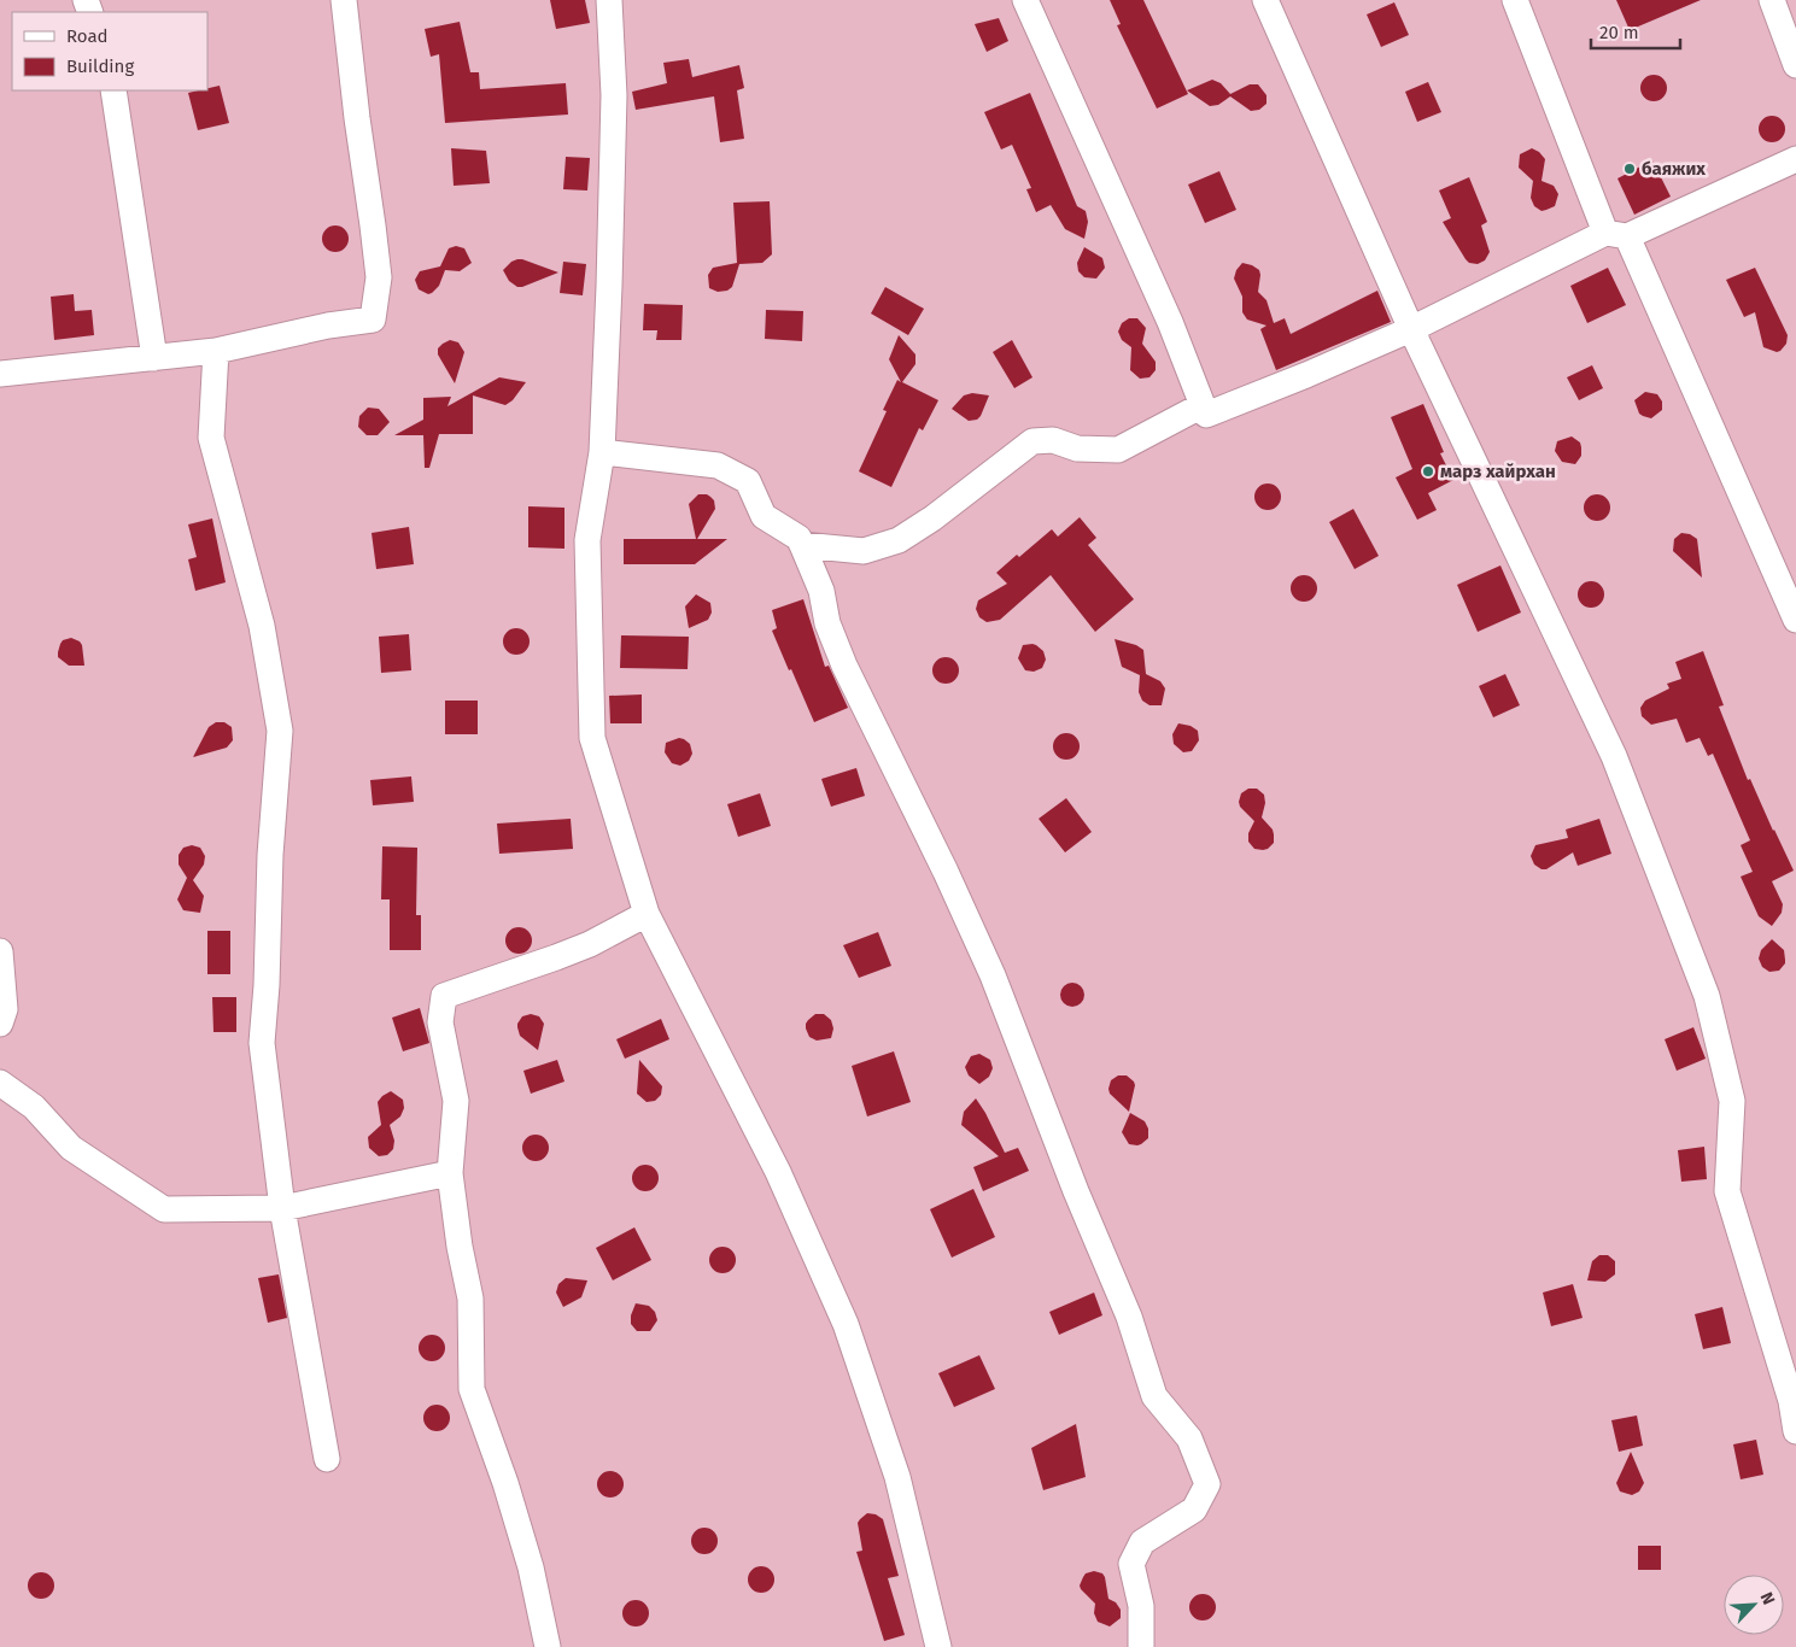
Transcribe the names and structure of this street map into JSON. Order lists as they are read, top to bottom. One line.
{"places":["баяжих","марз хайрхан"],"legend":["Road","Building"],"scale_bar":"20 m","north":"top right"}
